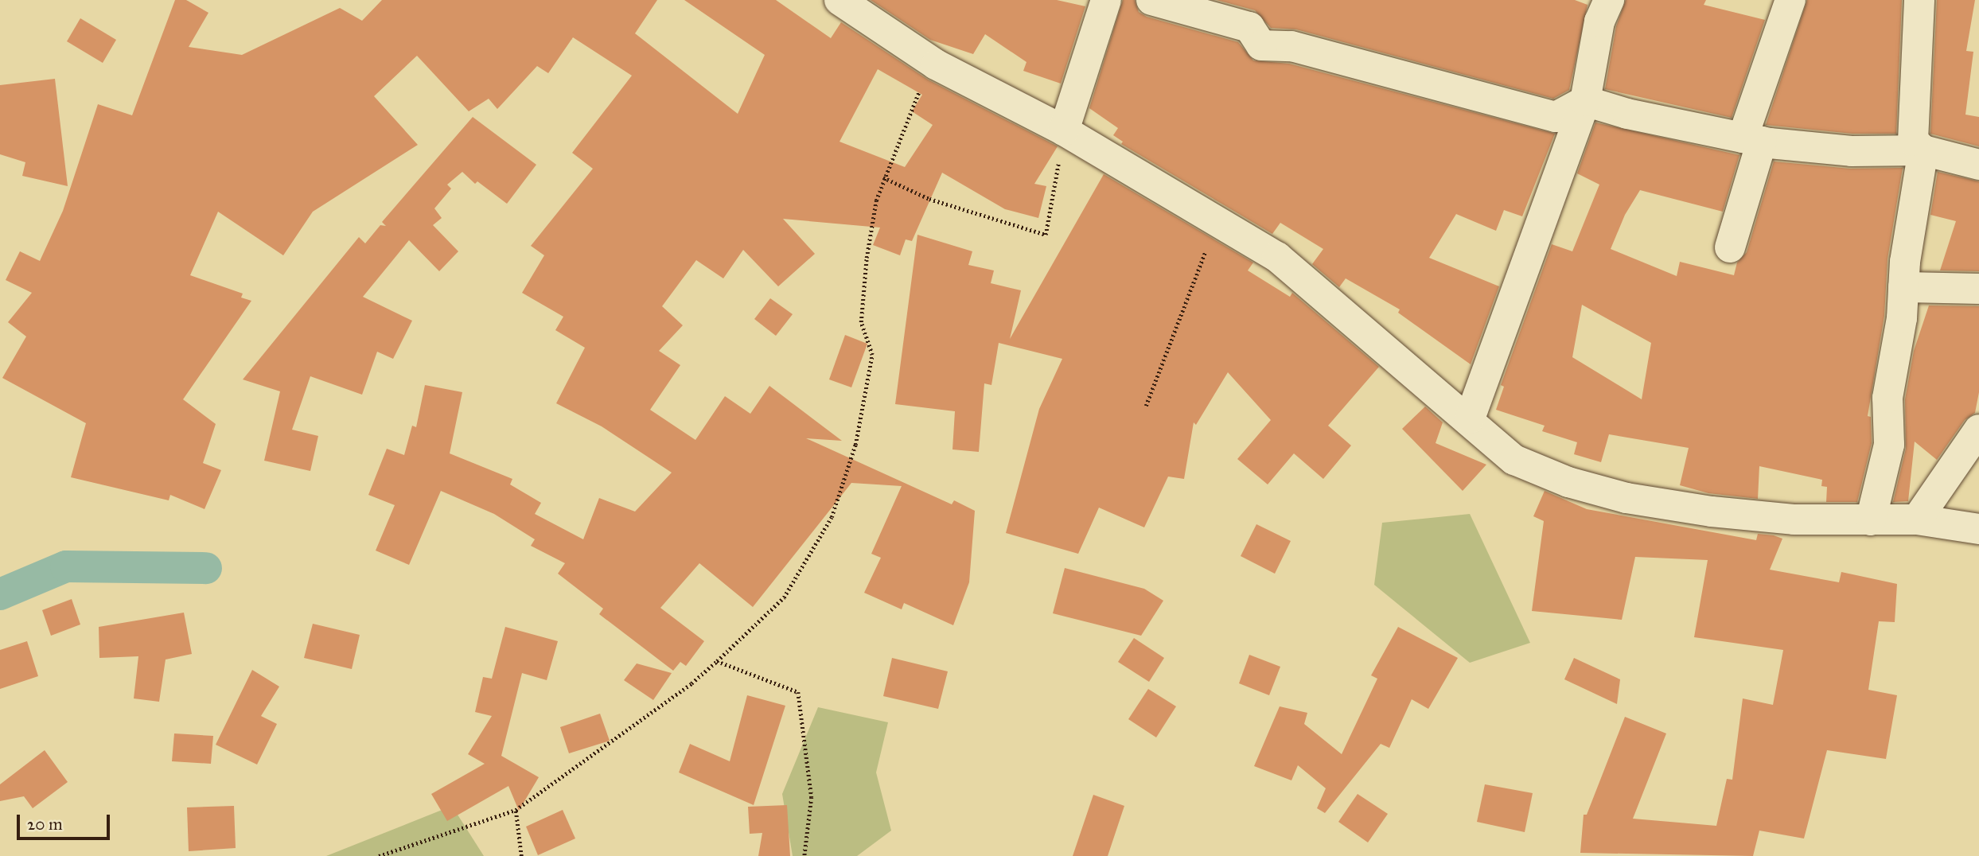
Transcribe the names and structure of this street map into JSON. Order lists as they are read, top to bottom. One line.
{"scale_bar":"20 m"}
